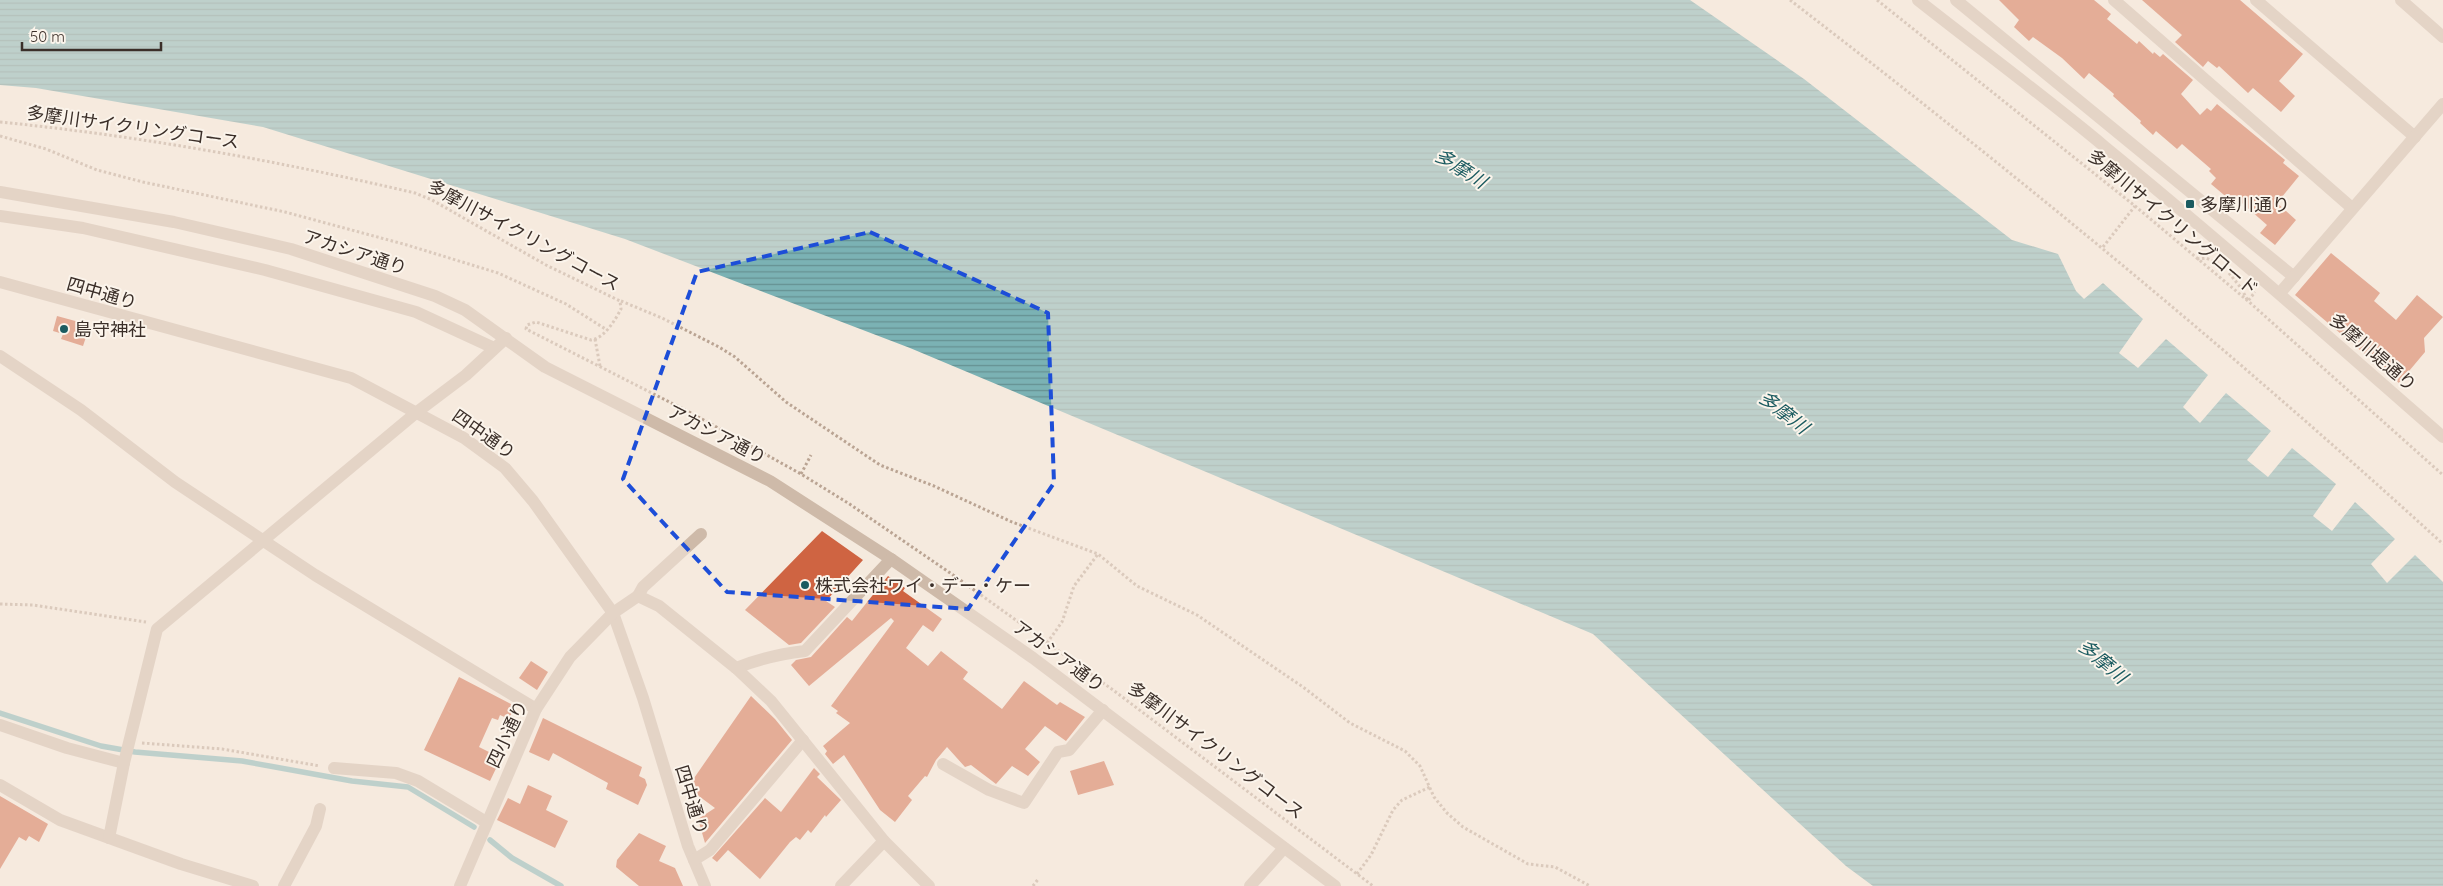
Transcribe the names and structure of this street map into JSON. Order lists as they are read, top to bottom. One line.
{"streets":{"street":["アカシア通り","四中通り","多摩川堤通り","四小通り"],"path":["多摩川サイクリングコース","多摩川サイクリングロード"]},"crossings":[["四中通り","四小通り"]],"water":["多摩川"],"places":{"transit":["多摩川通り"],"other":["島守神社","株式会社ワイ・デー・ケー"]},"scale_bar":"50 m"}
